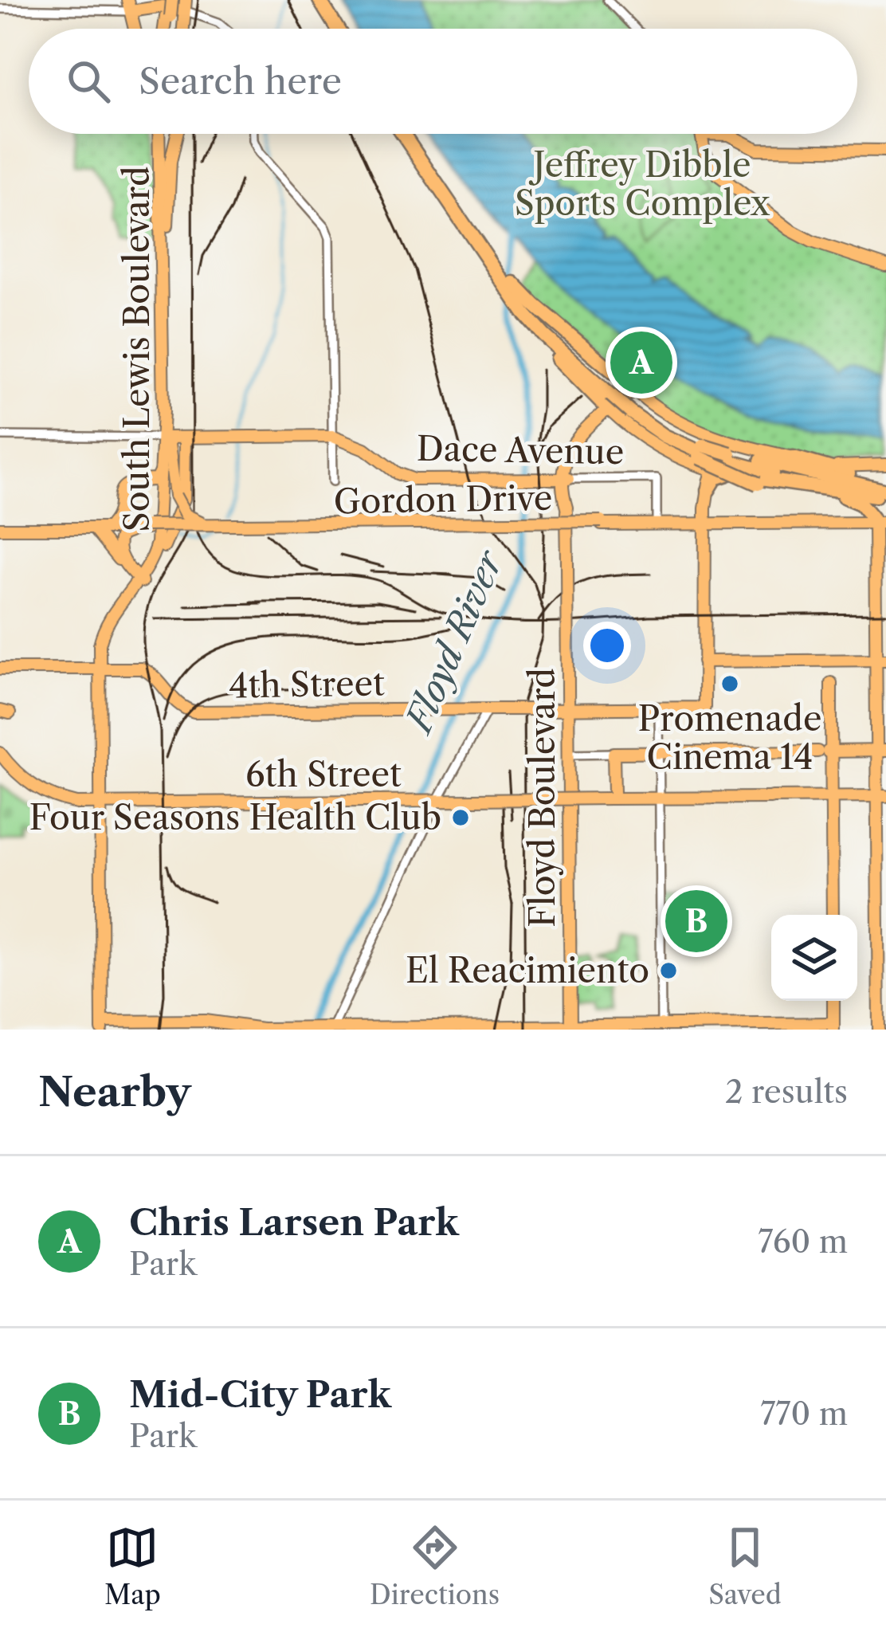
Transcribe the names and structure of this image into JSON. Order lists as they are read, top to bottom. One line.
{"streets":{"main road":["South Lewis Boulevard","Dace Avenue","Gordon Drive","4th Street","6th Street","Floyd Boulevard"]},"crossings":[["South Lewis Boulevard","4th Street"],["South Lewis Boulevard","6th Street"],["Dace Avenue","Gordon Drive"],["Dace Avenue","Floyd Boulevard"],["4th Street","Floyd Boulevard"]],"water":["Floyd River"],"parks":["Jeffrey Dibble Sports Complex"],"places":["Promenade Cinema 14","Four Seasons Health Club","El Reacimiento"],"page":{"search":"Search here","pins":["A","B"],"heading":["Nearby","2 results"],"list":[{"mark":"A","name":"Chris Larsen Park","note":"Park","value":"760 m"},{"mark":"B","name":"Mid-City Park","note":"Park","value":"770 m"}],"nav":["Map","Directions","Saved"]}}
